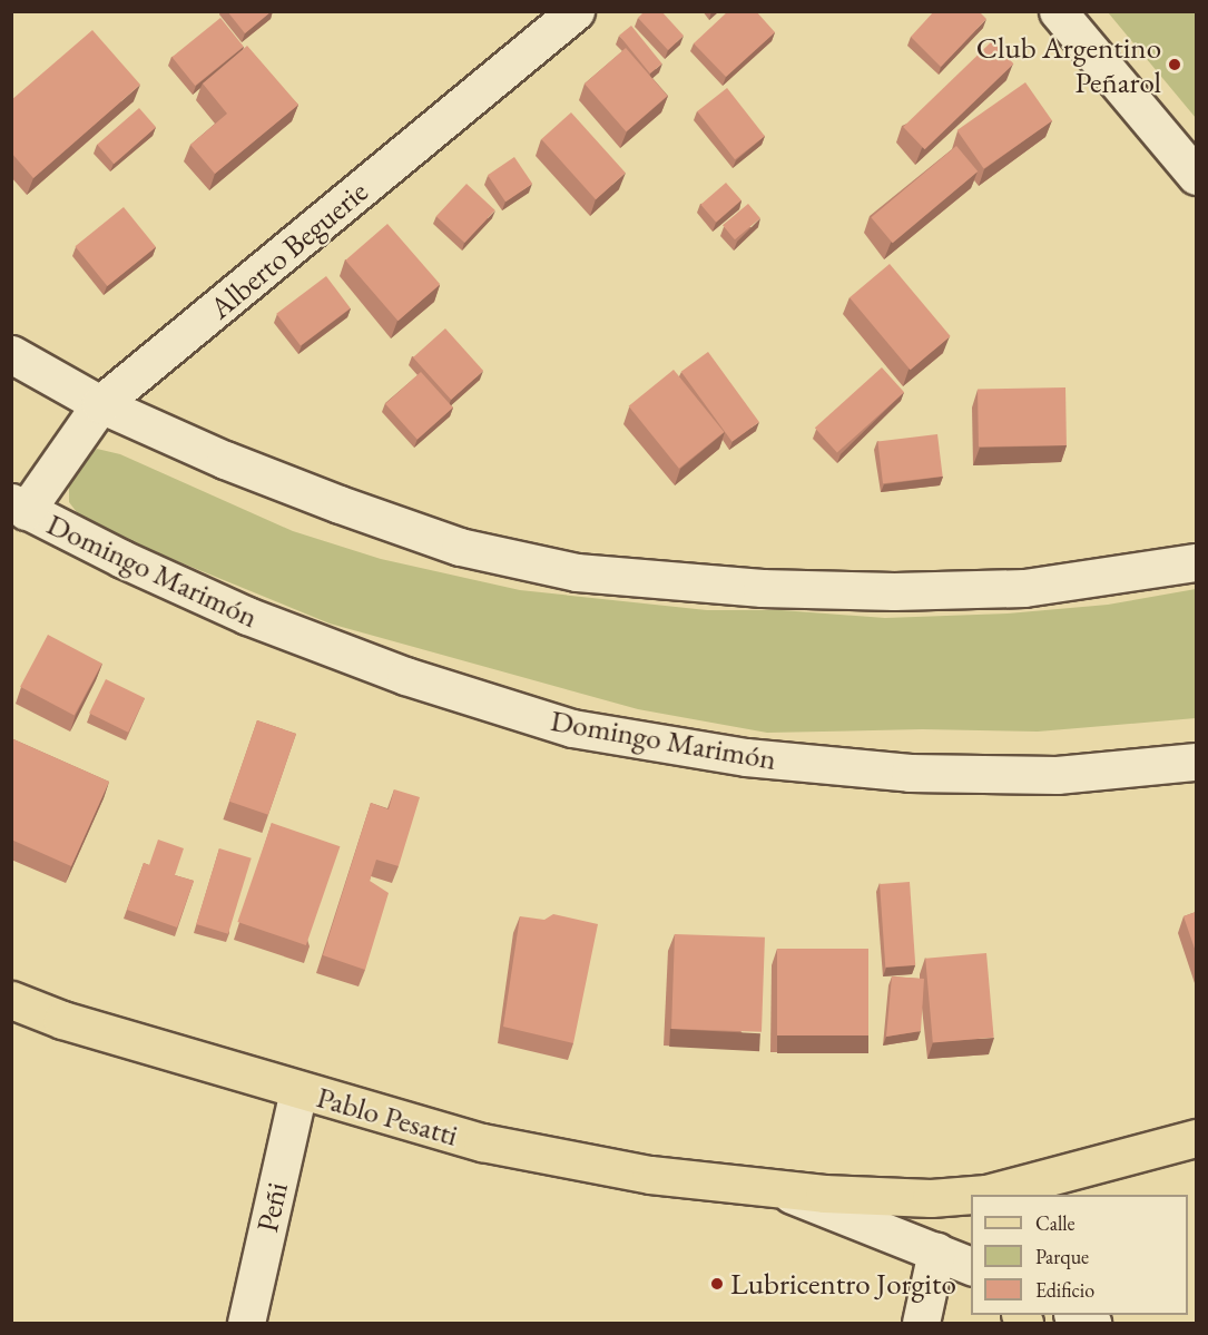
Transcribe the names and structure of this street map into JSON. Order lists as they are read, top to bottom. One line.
{"streets":{"main road":["Pablo Pesatti"],"street":["Alberto Beguerie","Domingo Marimón","Peñi"]},"crossings":[["Alberto Beguerie","Domingo Marimón"],["Pablo Pesatti","Peñi"]],"places":["Club Argentino Peñarol","Lubricentro Jorgito"],"legend":["Calle","Parque","Edificio"]}
